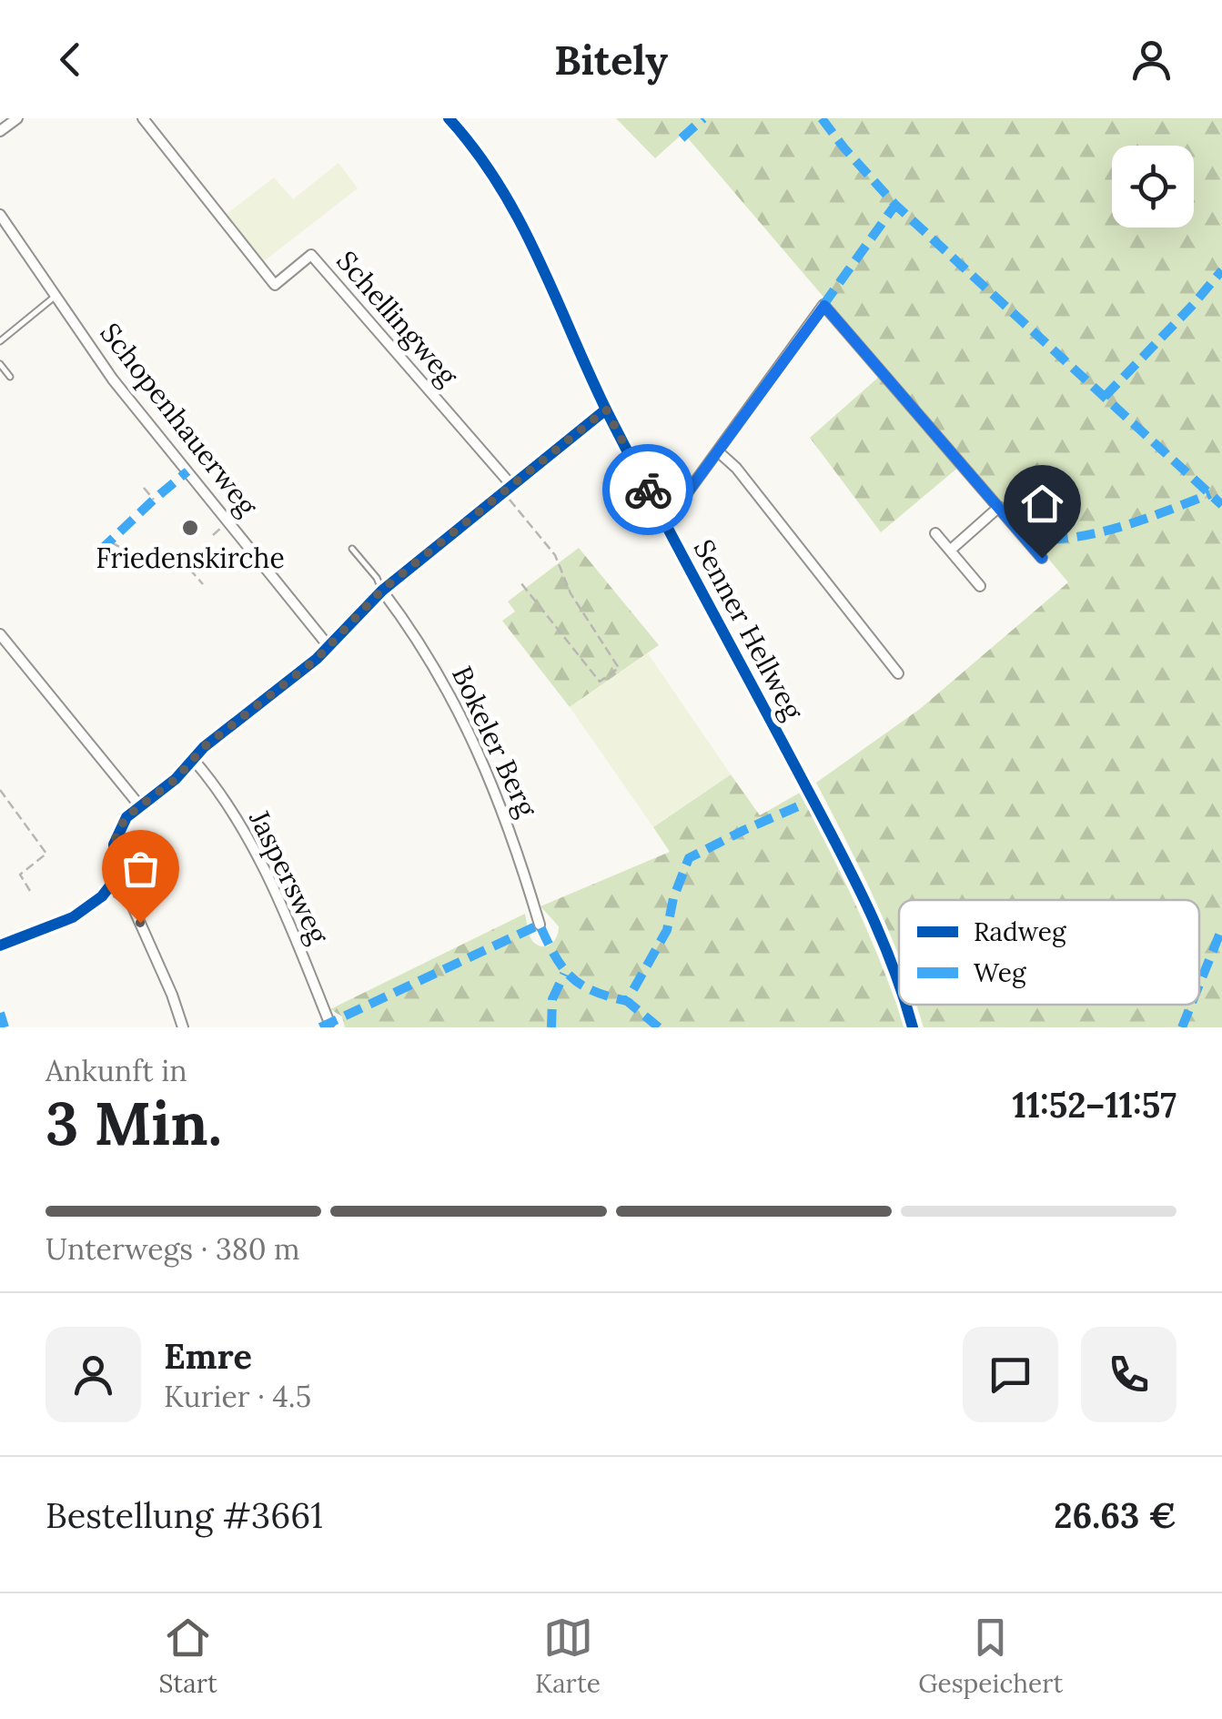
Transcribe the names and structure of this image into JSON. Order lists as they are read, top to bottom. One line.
{"streets":{"street":["Schellingweg","Schopenhauerweg","Senner Hellweg","Bokeler Berg","Jaspersweg"]},"places":["Friedenskirche"],"legend":["Radweg","Weg"],"page":{"header":"Bitely","heading":["3 Min.","Ankunft in","11:52–11:57"],"panel":["Emre","Kurier · 4.5","Bestellung #3661","26.63 €"],"bar":"Unterwegs · 380 m","tabs":["Start","Karte","Gespeichert"]}}
